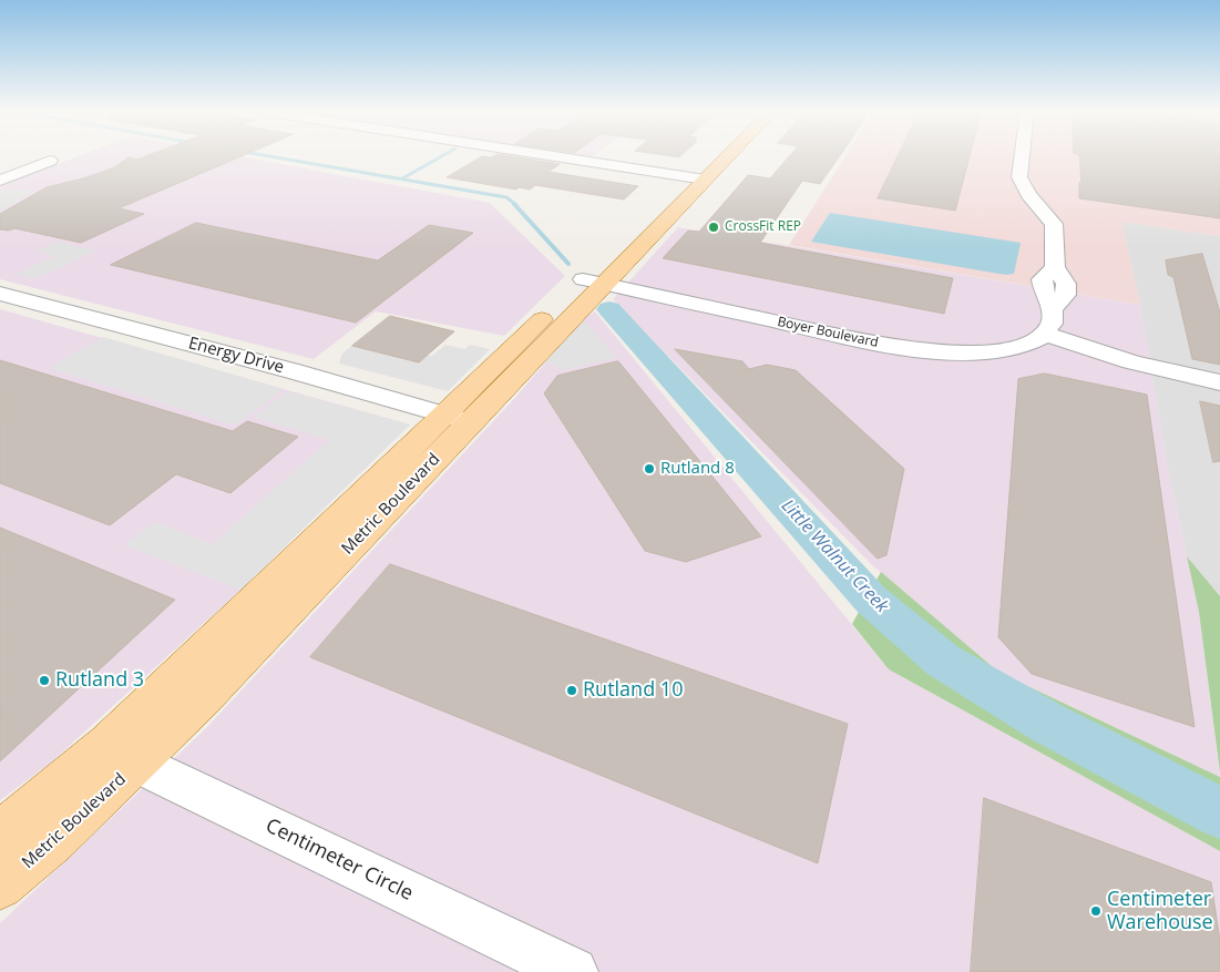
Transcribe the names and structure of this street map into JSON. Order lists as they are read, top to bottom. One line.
{"streets":{"main road":["Metric Boulevard"],"street":["Boyer Boulevard","Energy Drive","Centimeter Circle"]},"crossings":[["Boyer Boulevard","Metric Boulevard"],["Energy Drive","Metric Boulevard"],["Metric Boulevard","Centimeter Circle"]],"water":["Little Walnut Creek"],"places":["CrossFit REP","Rutland 8","Rutland 3","Rutland 10","Centimeter Warehouse"]}
